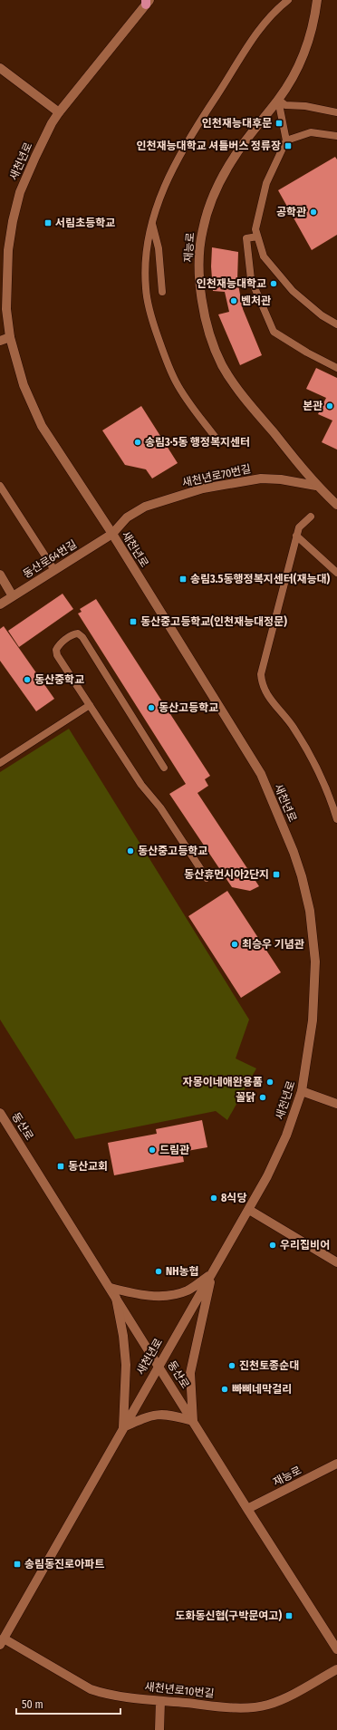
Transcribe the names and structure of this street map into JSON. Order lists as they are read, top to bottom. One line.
{"streets":{"street":["새천년로","재능로","새천년로70번길","동산로64번길","동산로","새천년로10번길"]},"crossings":[["새천년로","새천년로70번길"],["새천년로","동산로64번길"],["새천년로","동산로"],["새천년로","새천년로10번길"],["재능로","새천년로70번길"],["재능로","동산로"],["새천년로70번길","동산로64번길"]],"places":{"transit":["인천재능대후문","인천재능대학교 셔틀버스 정류장","서림초등학교","송림3.5동행정복지센터(재능대)","동산중고등학교(인천재능대정문)","동산휴먼시아2단지","동산교회","송림동진로아파트","도화동신협(구박문여고)"],"other":["공학관","인천재능대학교","벤처관","본관","송림3·5동 행정복지센터","동산중학교","동산고등학교","동산중고등학교","최승우 기념관","자몽이네애완용품","꼴닭","드림관","8식당","우리집비어","NH농협","진천토종순대","빠삐네막걸리"]},"scale_bar":"50 m"}
